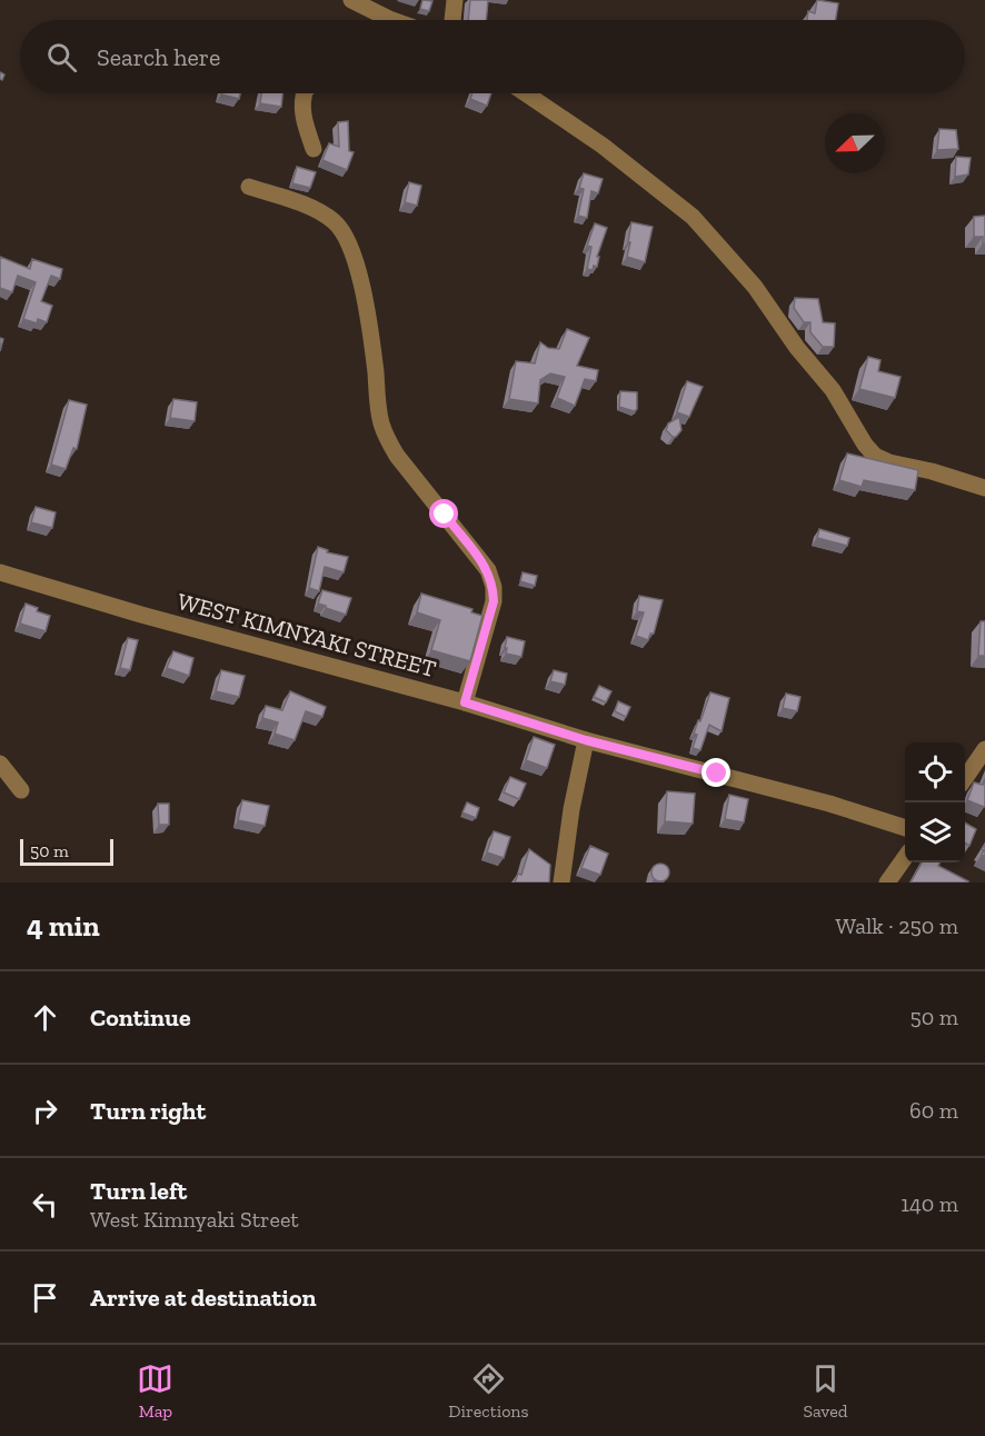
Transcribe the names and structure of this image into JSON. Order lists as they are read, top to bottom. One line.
{"streets":{"street":["WEST KIMNYAKI STREET"]},"scale_bar":"50 m","north":"bottom left","page":{"search":"Search here","scale":"50 m","heading":["4 min","Walk · 250 m"],"list":[["Continue","50 m"],["Turn right","60 m"],["Turn left","West Kimnyaki Street","140 m"],"Arrive at destination"],"nav":["Map","Directions","Saved"]}}
